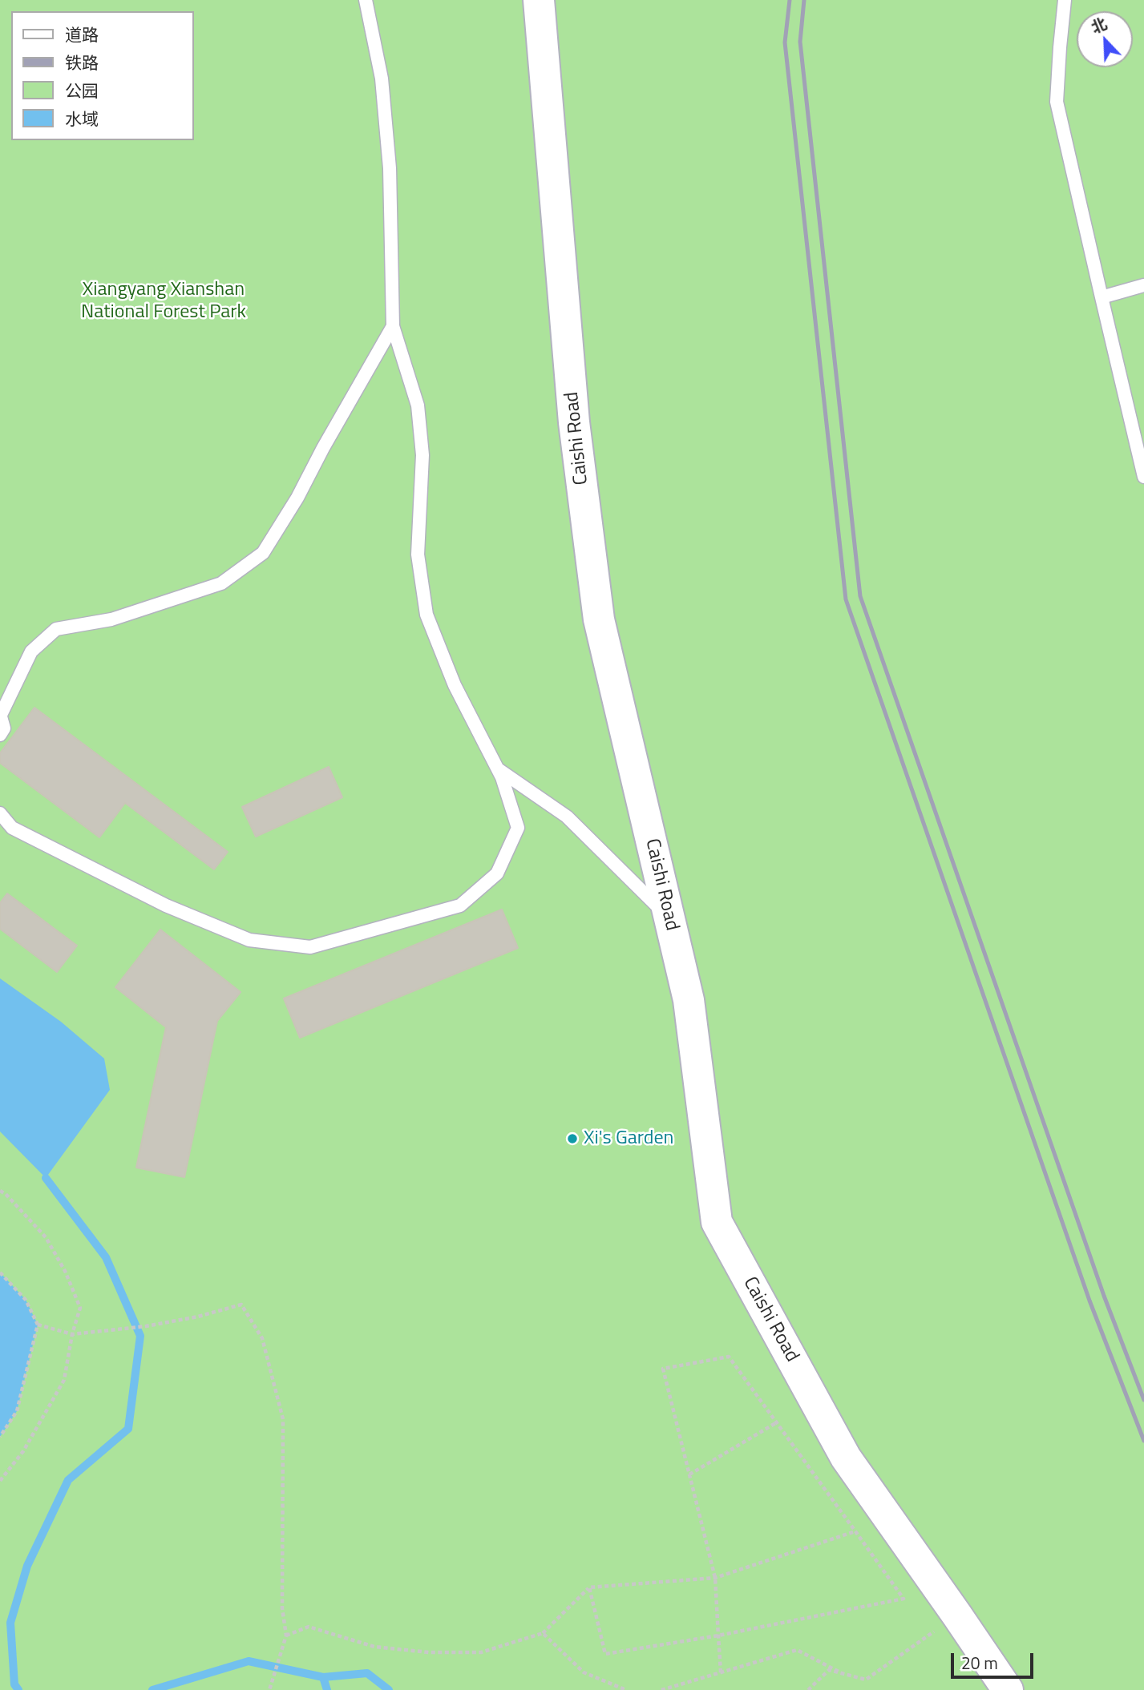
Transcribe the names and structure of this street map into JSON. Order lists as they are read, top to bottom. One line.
{"streets":{"street":["Caishi Road"]},"parks":["Xiangyang Xianshan National Forest Park"],"places":["Xi's Garden"],"legend":["道路","铁路","公园","水域"],"scale_bar":"20 m","north":"top left"}
